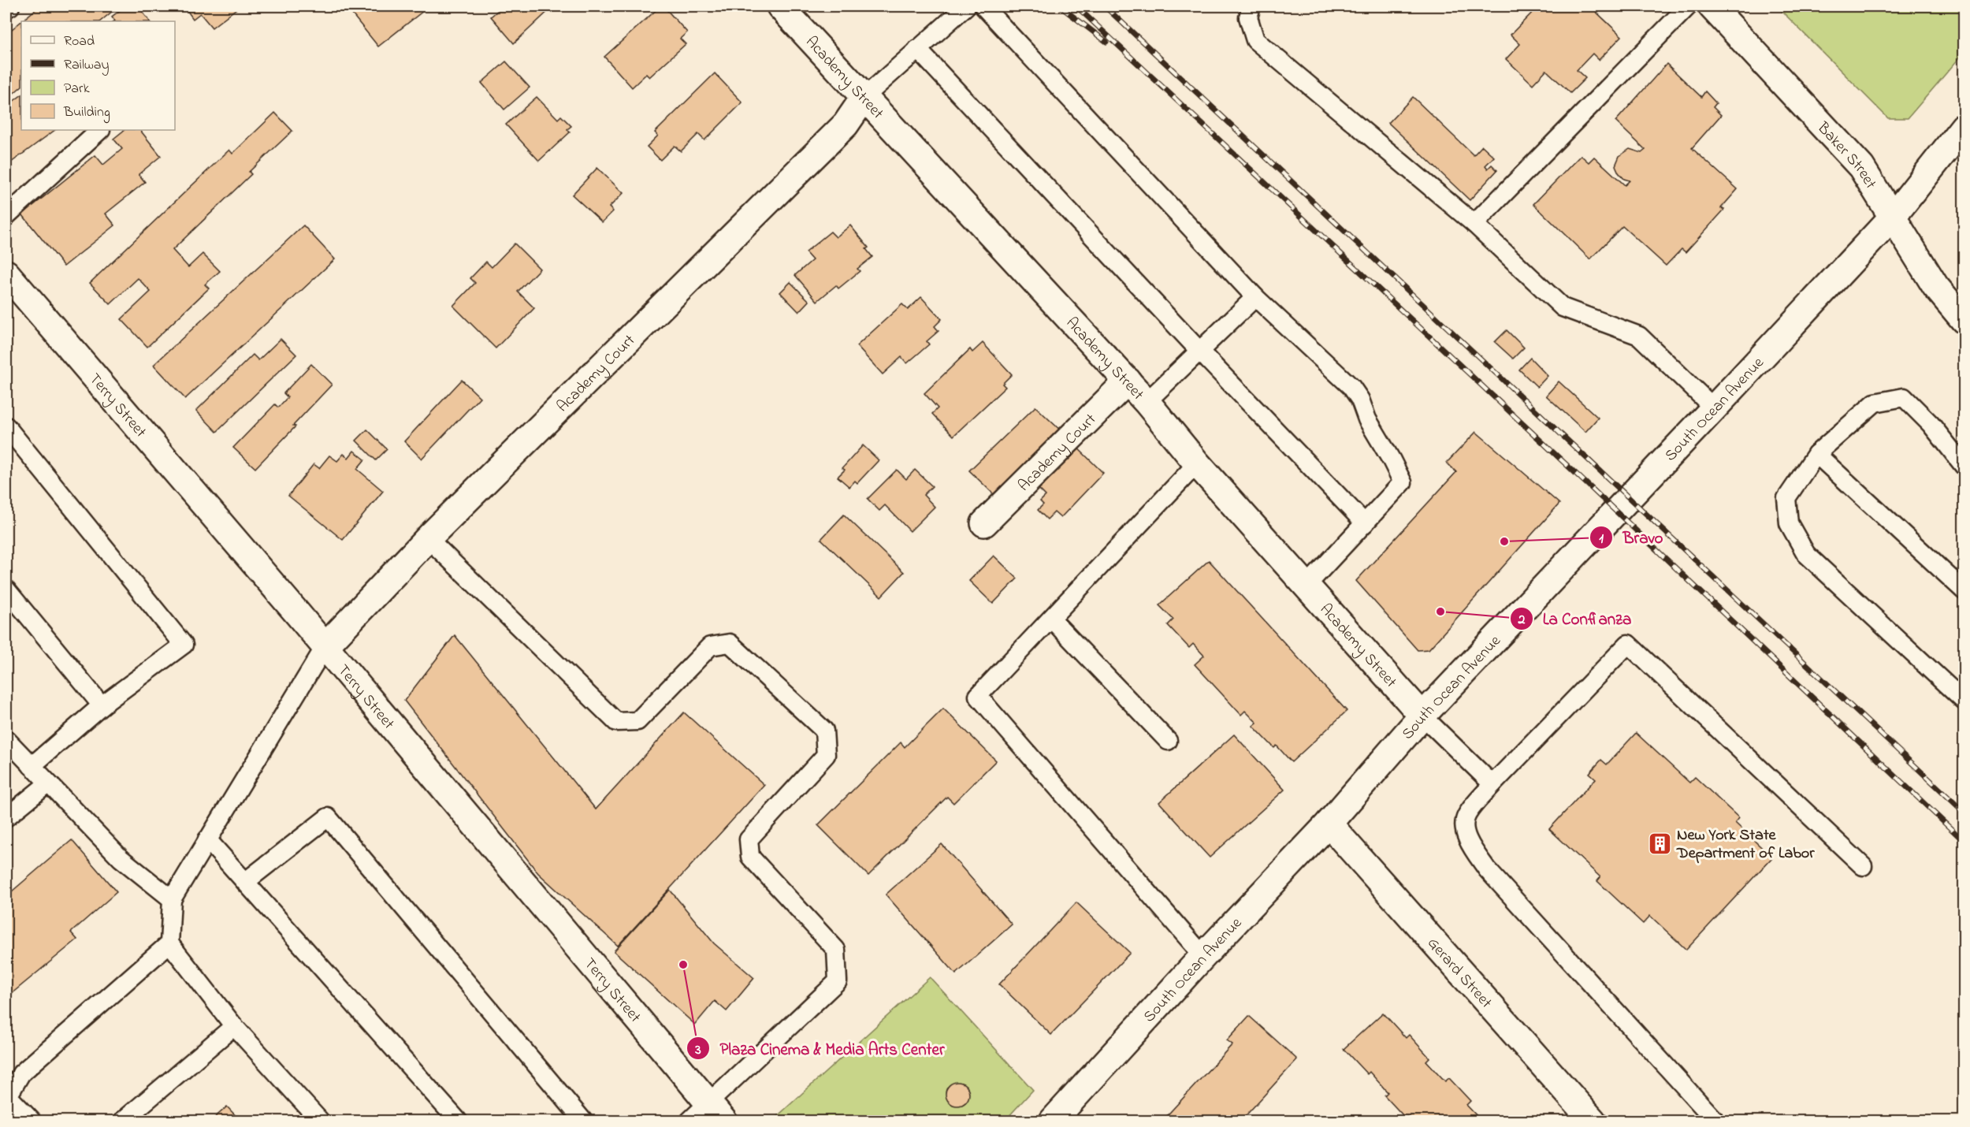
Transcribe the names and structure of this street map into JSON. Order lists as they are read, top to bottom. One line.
{"streets":{"street":["Academy Street","Baker Street","Academy Court","Terry Street","South Ocean Avenue","Gerard Street"]},"crossings":[["Academy Street","Academy Court"],["Academy Street","South Ocean Avenue"],["Baker Street","South Ocean Avenue"],["Academy Court","Terry Street"],["South Ocean Avenue","Gerard Street"]],"places":{"other":["Bravo","La Confianza","Plaza Cinema & Media Arts Center"],"building":["New York State Department of Labor"]},"legend":["Road","Railway","Park","Building"]}
